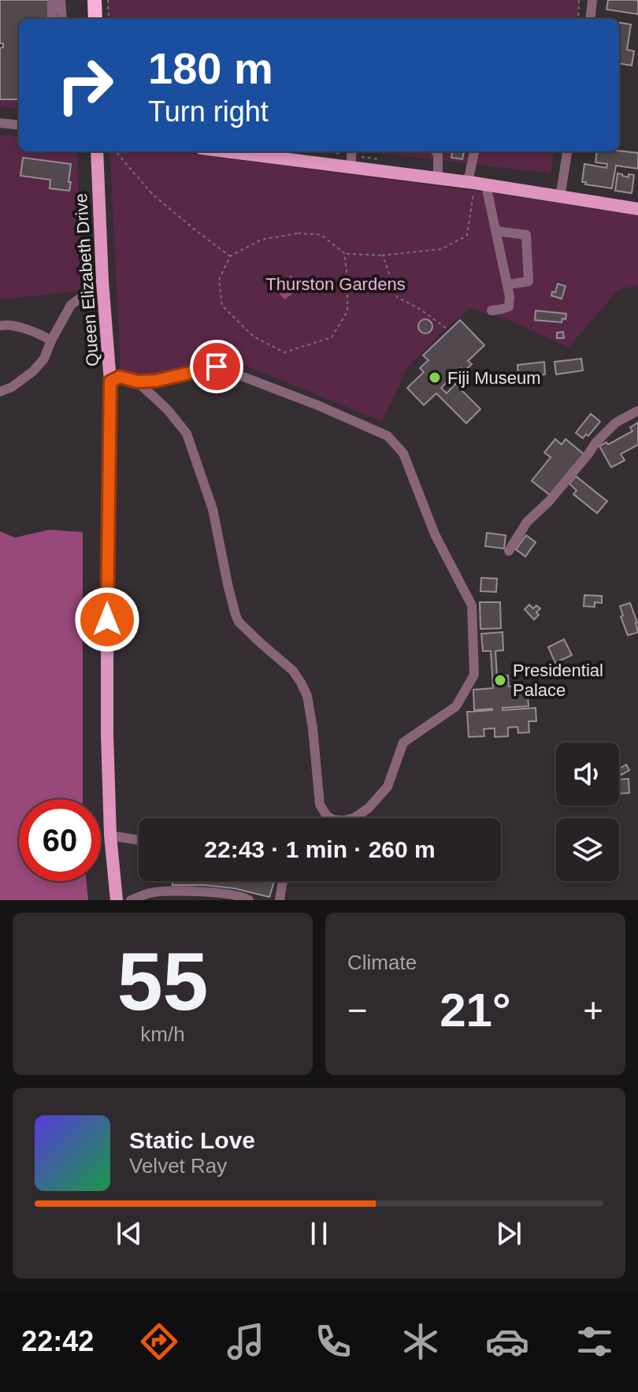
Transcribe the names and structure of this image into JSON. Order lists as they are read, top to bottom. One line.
{"streets":{"main road":["Queen Elizabeth Drive"]},"parks":["Thurston Gardens"],"places":["Fiji Museum","Presidential Palace"],"page":{"turn":["180 m","Turn right"],"limit":"60","trip":"22:43 · 1 min · 260 m","tile":[["55","km/h"],"Climate"],"heat":["−","21°","+"],"song":["Static Love","Velvet Ray"],"tabs":"22:42"}}
